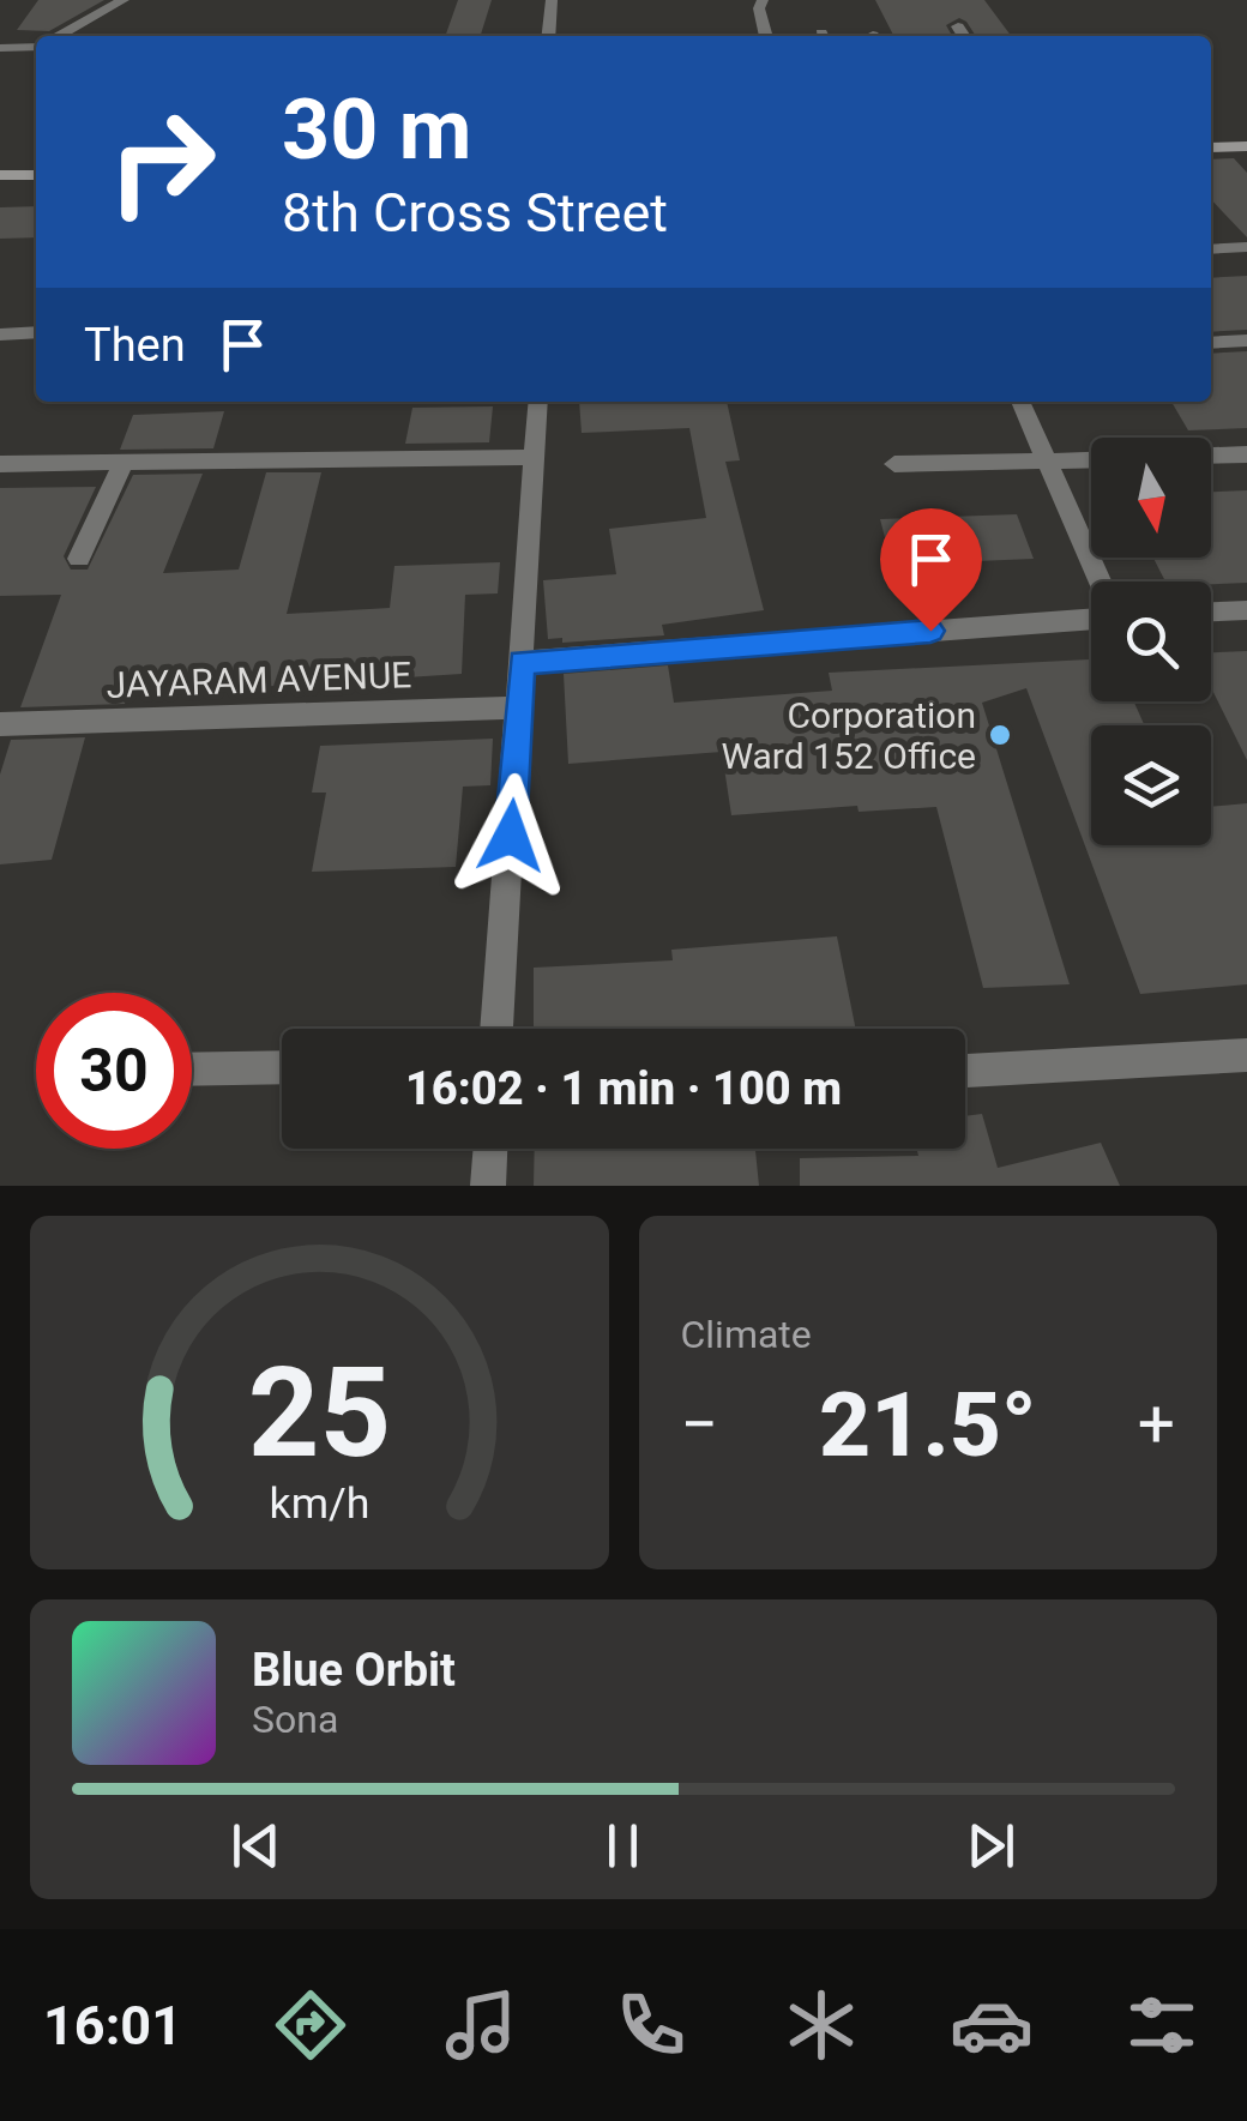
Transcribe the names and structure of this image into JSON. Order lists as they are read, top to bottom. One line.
{"streets":{"street":["JAYARAM AVENUE"]},"places":["Corporation Ward 152 Office"],"north":"bottom","page":{"turn":["30 m","8th Cross Street"],"then":"Then","limit":"30","trip":"16:02 · 1 min · 100 m","tile":"Climate","heat":["−","21.5°","+"],"song":["Blue Orbit","Sona"],"tabs":"16:01","gauge":["25","km/h"]}}
